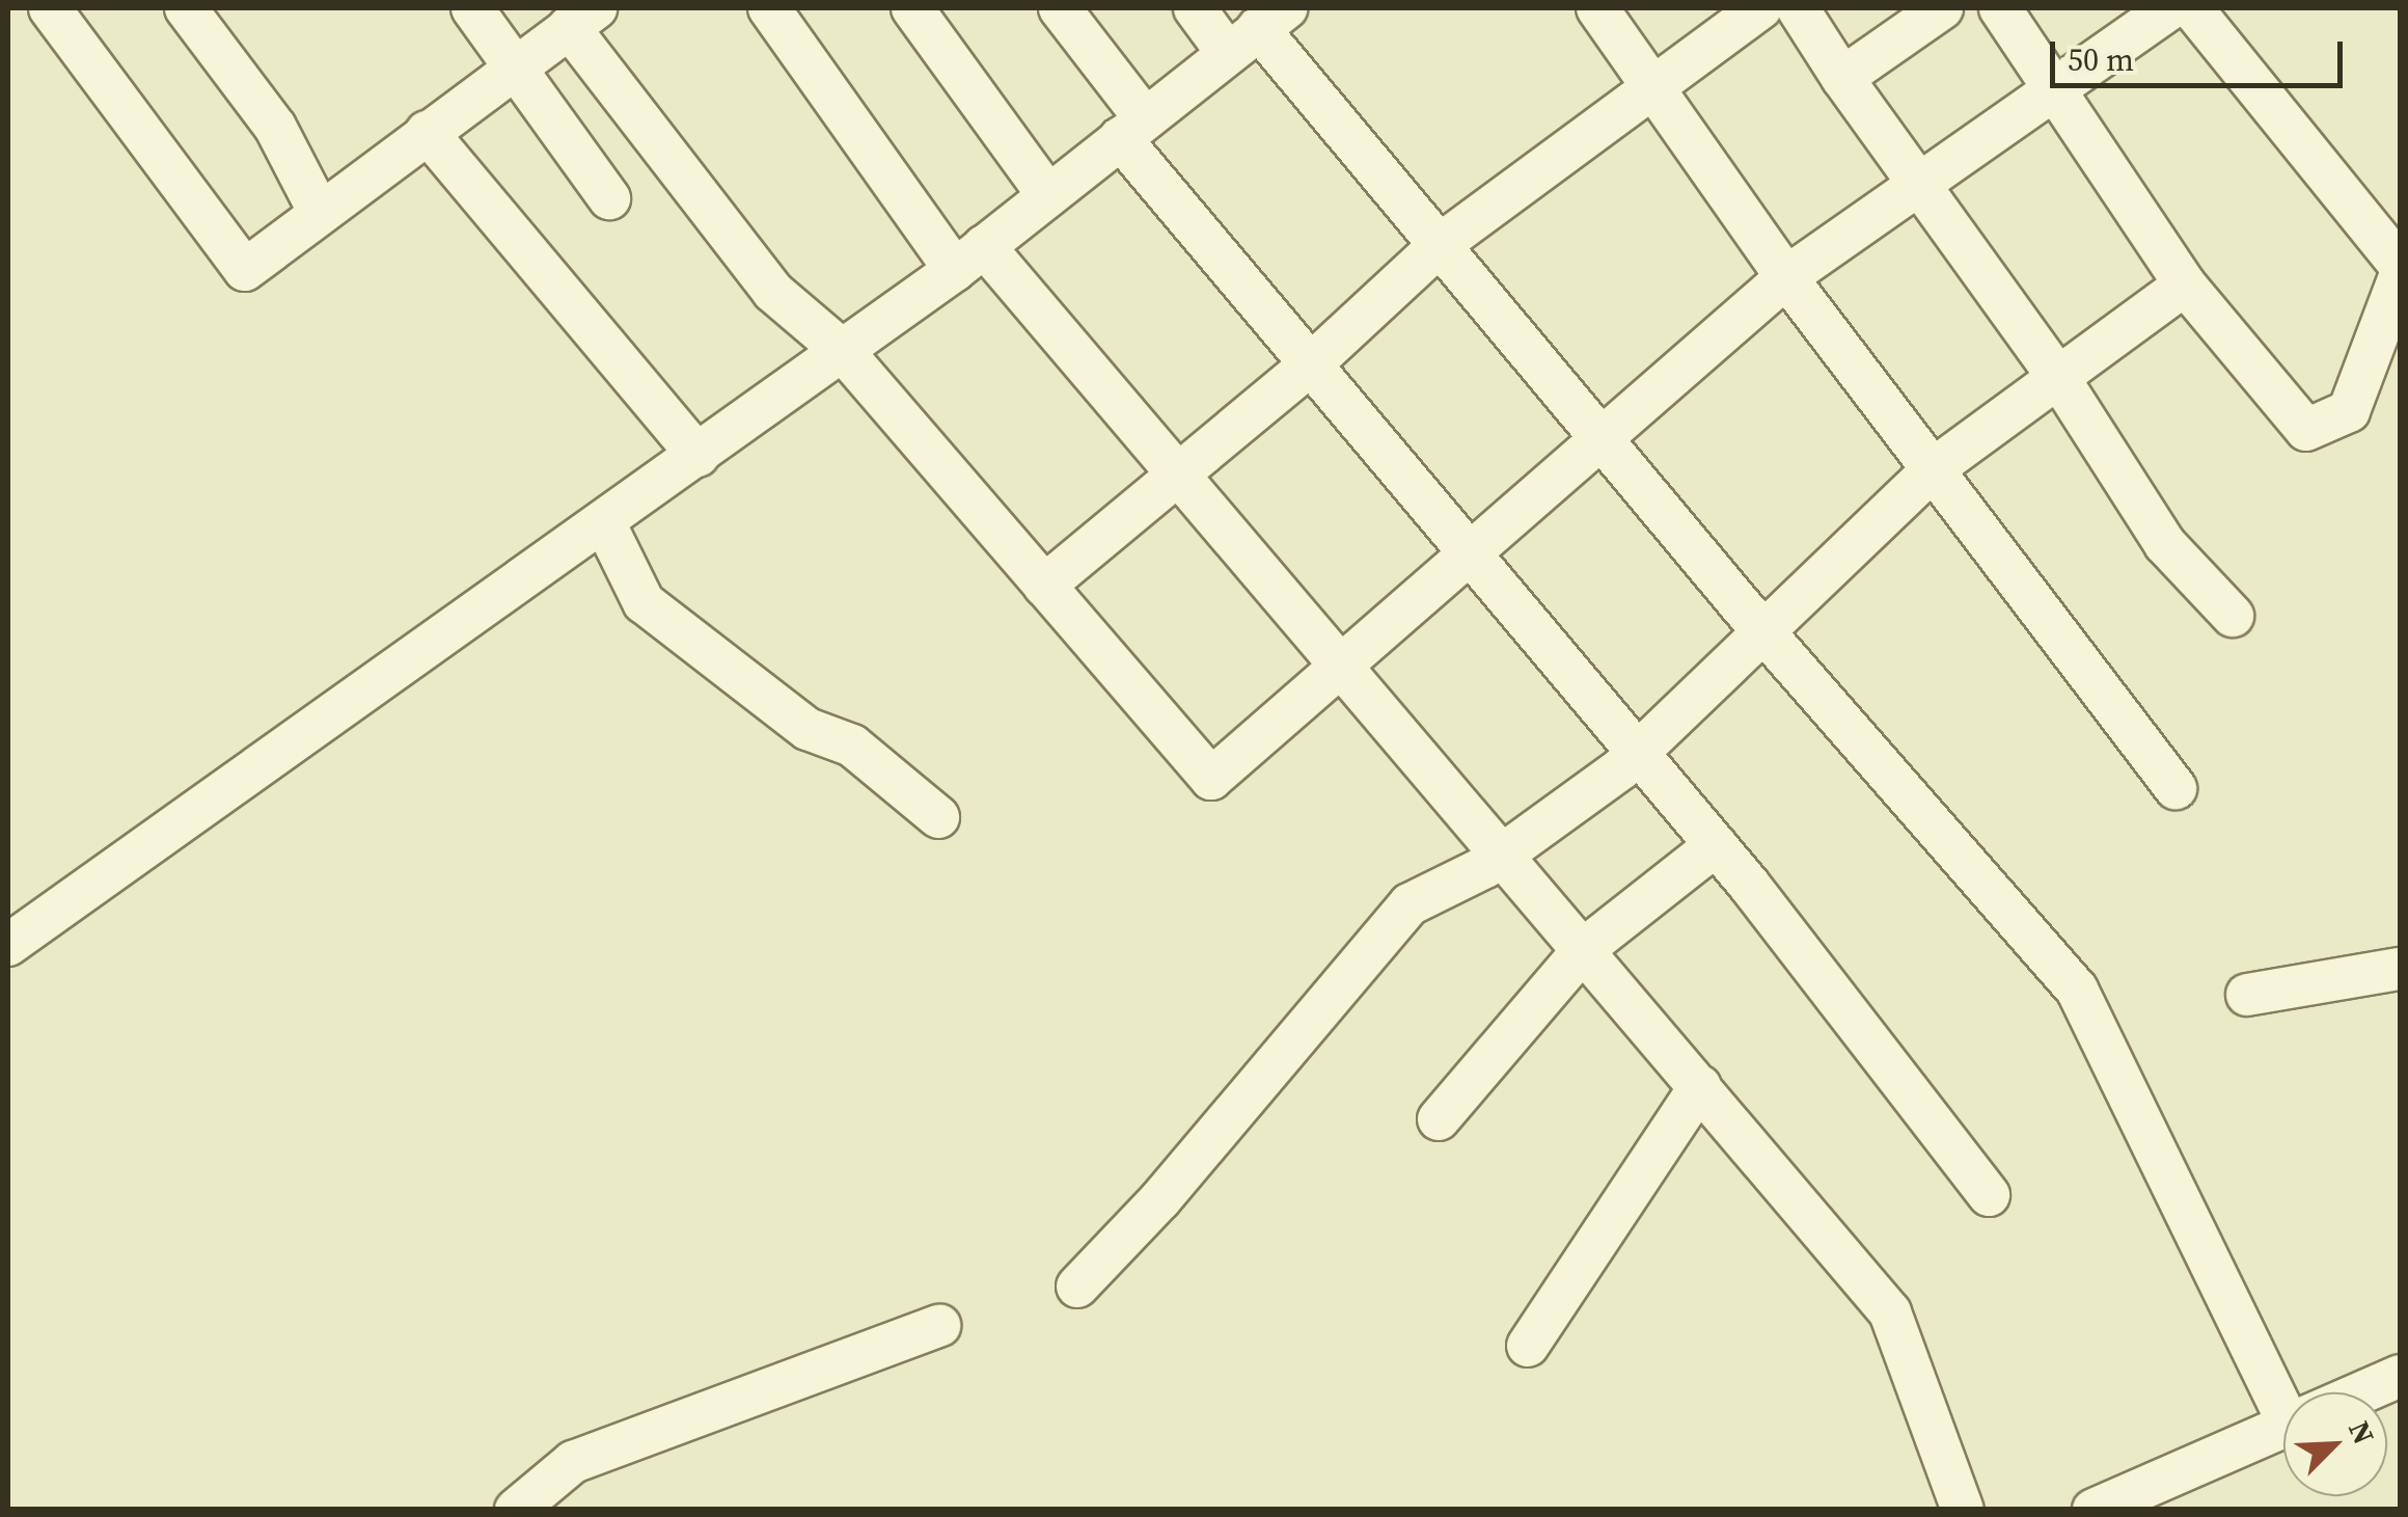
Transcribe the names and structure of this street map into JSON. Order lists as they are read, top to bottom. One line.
{"scale_bar":"50 m","north":"top right"}
